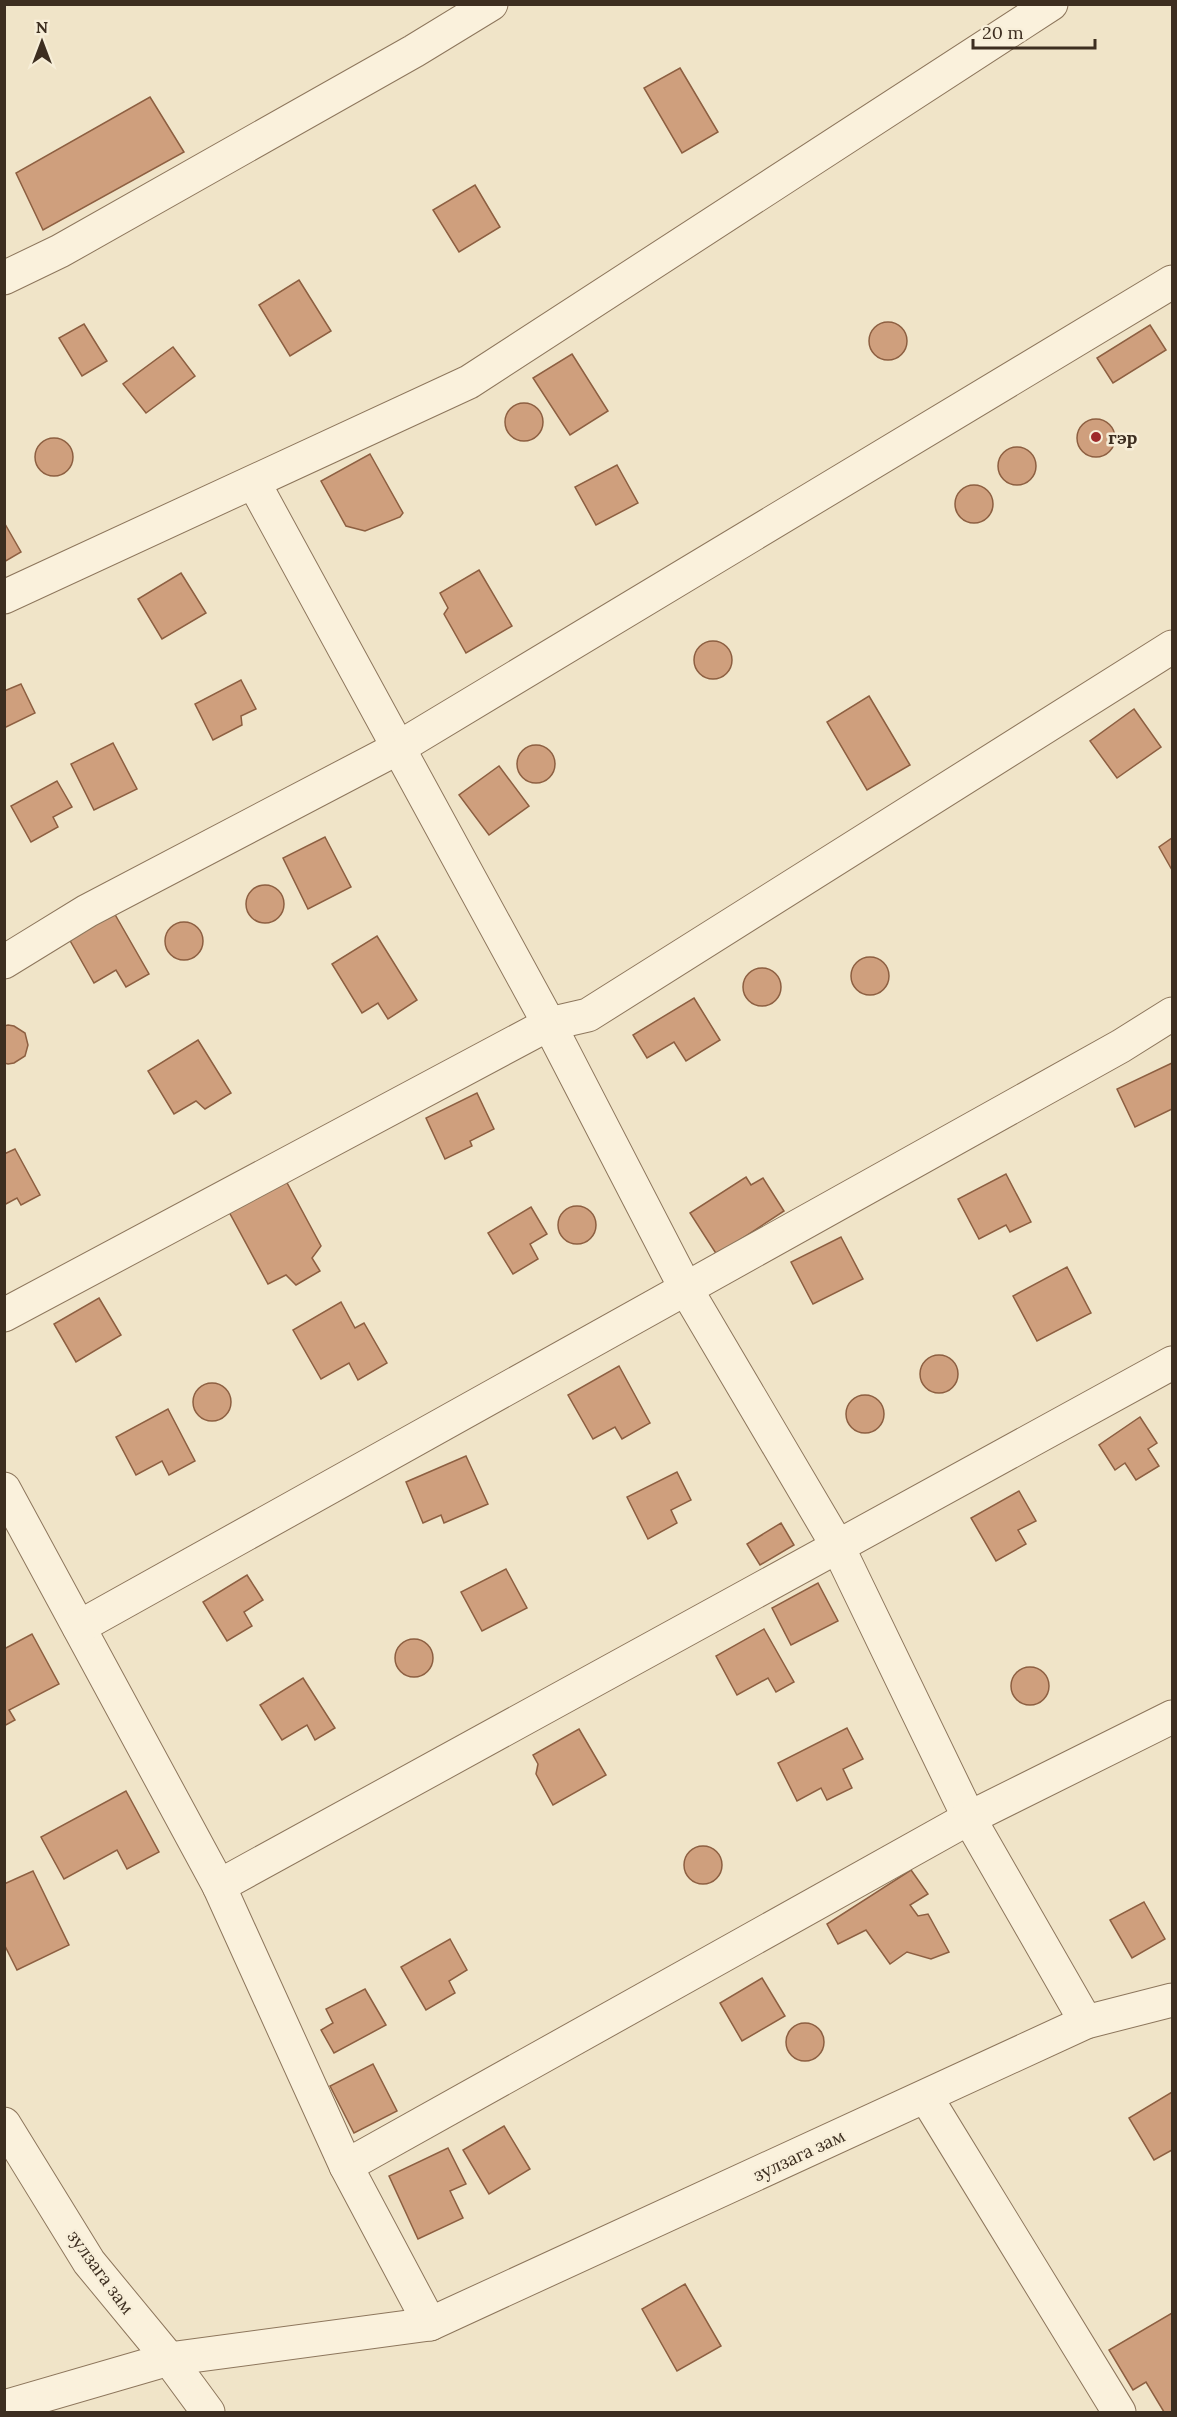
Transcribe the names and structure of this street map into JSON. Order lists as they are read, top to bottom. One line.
{"streets":{"street":["зулзага зам"]},"places":["гэр"],"scale_bar":"20 m","north":"top"}
